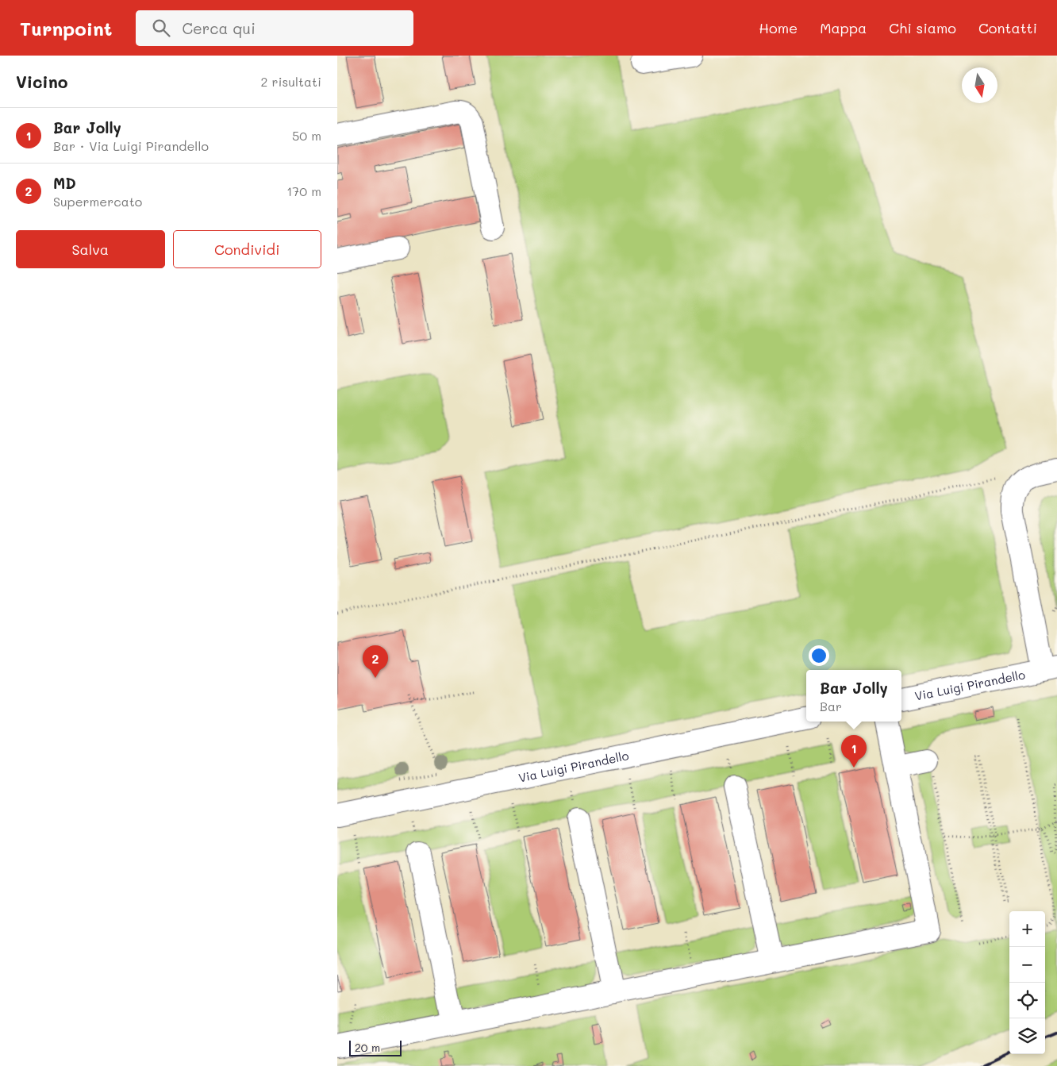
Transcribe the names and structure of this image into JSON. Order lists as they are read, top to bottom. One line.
{"streets":{"street":["Via Luigi Pirandello"]},"scale_bar":"20 m","north":"bottom","page":{"header":"Turnpoint","search":"Cerca qui","nav":["Home","Mappa","Chi siamo","Contatti"],"heading":["Vicino","2 risultati"],"list":[{"mark":"1","name":"Bar Jolly","note":"Bar · Via Luigi Pirandello","value":"50 m"},{"mark":"2","name":"MD","note":"Supermercato","value":"170 m"}],"buttons":["Salva","Condividi"],"pins":["2","1"],"popup":["Bar Jolly","Bar"],"map_buttons":["+","−"],"scale":"20 m"}}
